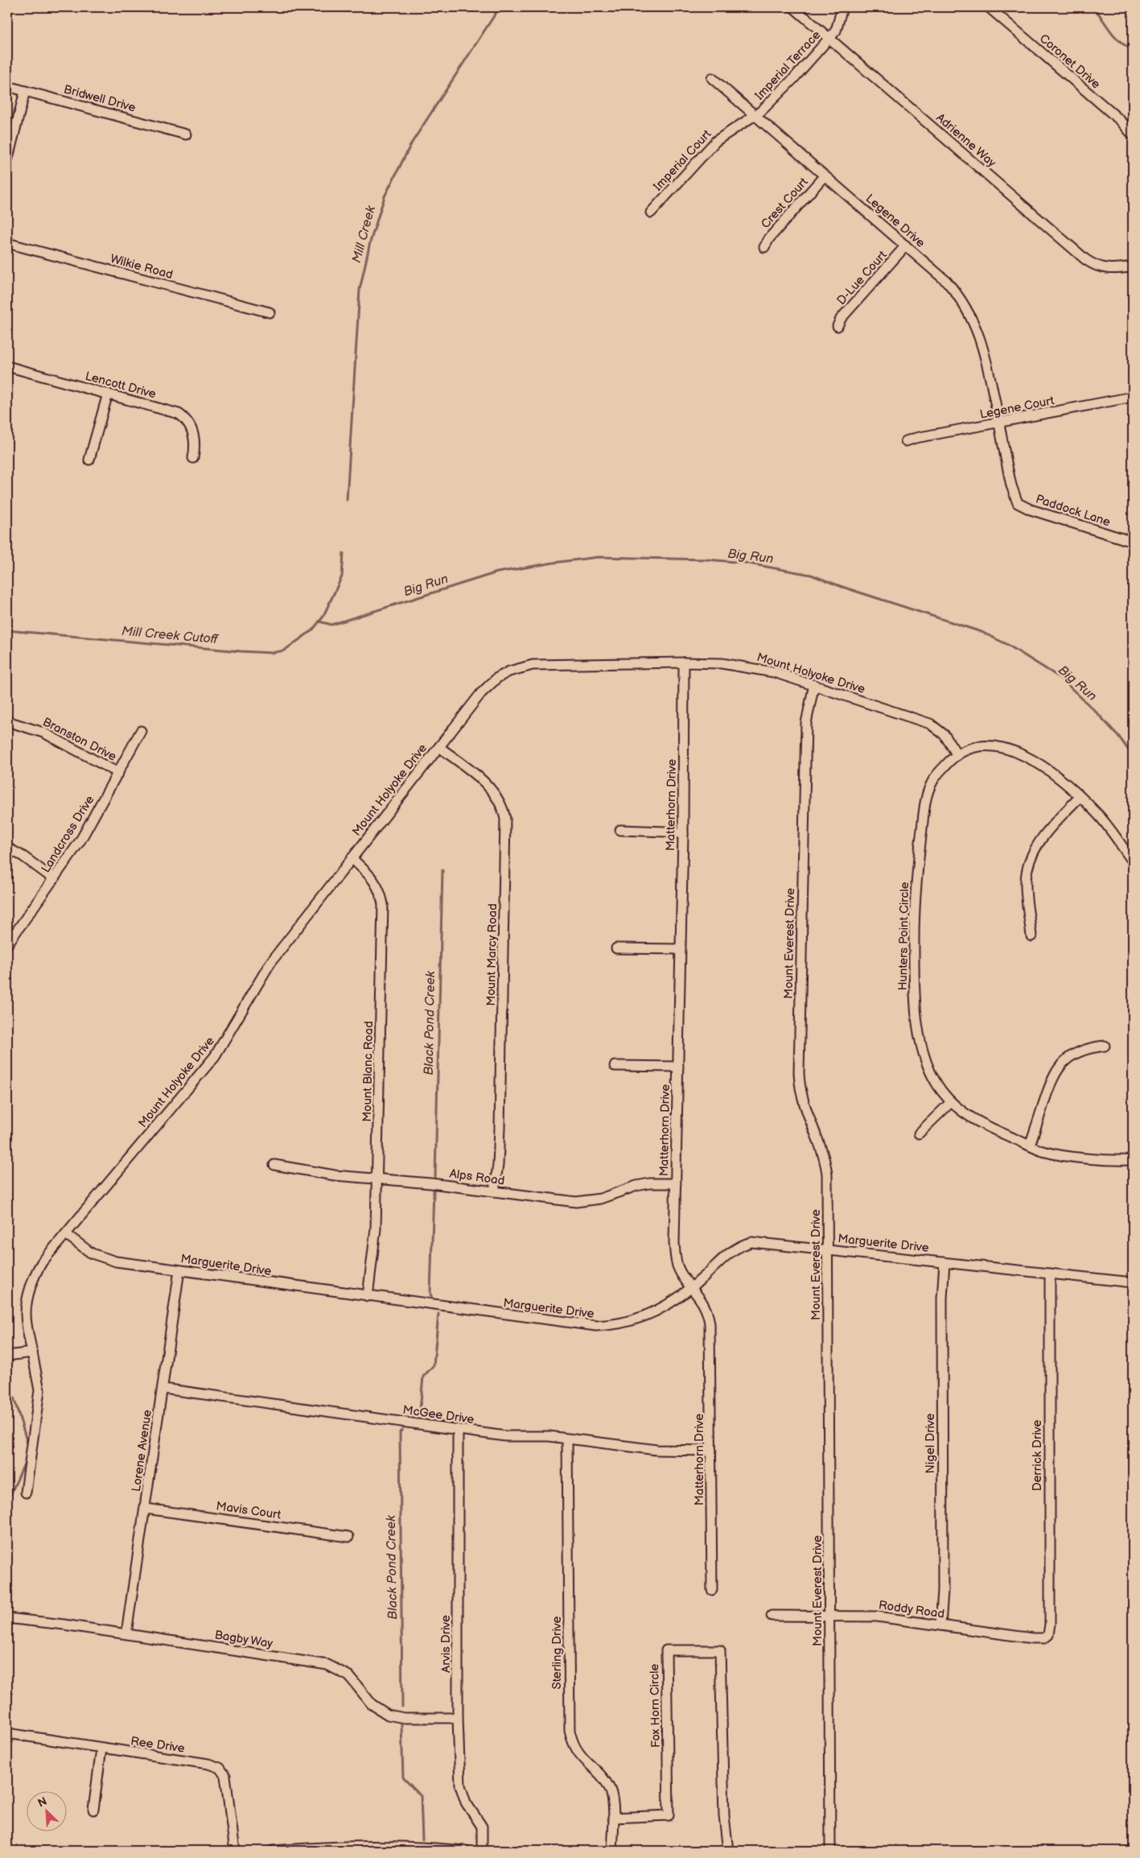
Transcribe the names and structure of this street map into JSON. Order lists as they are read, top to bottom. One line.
{"streets":{"street":["Coronet Drive","Imperial Terrace","Bridwell Drive","Adrienne Way","Imperial Court","Crest Court","Legene Drive","Wilkie Road","D-Lue Court","Lencott Drive","Legene Court","Paddock Lane","Mount Holyoke Drive","Branston Drive","Matterhorn Drive","Landcross Drive","Hunters Point Circle","Mount Everest Drive","Mount Marcy Road","Mount Blanc Road","Alps Road","Marguerite Drive","McGee Drive","Nigel Drive","Lorene Avenue","Derrick Drive","Mavis Court","Roddy Road","Bagby Way","Arvis Drive","Sterling Drive","Fox Horn Circle","Ree Drive"]},"crossings":[["Imperial Terrace","Adrienne Way"],["Imperial Terrace","Imperial Court"],["Imperial Terrace","Legene Drive"],["Imperial Court","Legene Drive"],["Crest Court","Legene Drive"],["Legene Drive","D-Lue Court"],["Legene Drive","Legene Court"],["Legene Drive","Paddock Lane"],["Legene Court","Paddock Lane"],["Mount Holyoke Drive","Matterhorn Drive"],["Mount Holyoke Drive","Hunters Point Circle"],["Mount Holyoke Drive","Mount Everest Drive"],["Mount Holyoke Drive","Mount Marcy Road"],["Mount Holyoke Drive","Mount Blanc Road"],["Mount Holyoke Drive","Marguerite Drive"],["Branston Drive","Landcross Drive"],["Matterhorn Drive","Alps Road"],["Matterhorn Drive","Marguerite Drive"],["Matterhorn Drive","McGee Drive"],["Mount Everest Drive","Marguerite Drive"],["Mount Everest Drive","Roddy Road"],["Mount Marcy Road","Alps Road"],["Mount Blanc Road","Alps Road"],["Mount Blanc Road","Marguerite Drive"],["Marguerite Drive","Nigel Drive"],["Marguerite Drive","Lorene Avenue"],["Marguerite Drive","Derrick Drive"],["McGee Drive","Lorene Avenue"],["McGee Drive","Arvis Drive"],["McGee Drive","Sterling Drive"],["Nigel Drive","Roddy Road"],["Lorene Avenue","Mavis Court"],["Lorene Avenue","Bagby Way"],["Derrick Drive","Roddy Road"],["Bagby Way","Arvis Drive"],["Sterling Drive","Fox Horn Circle"]],"water":["Mill Creek","Big Run","Mill Creek Cutoff","Black Pond Creek"],"north":"top left"}
